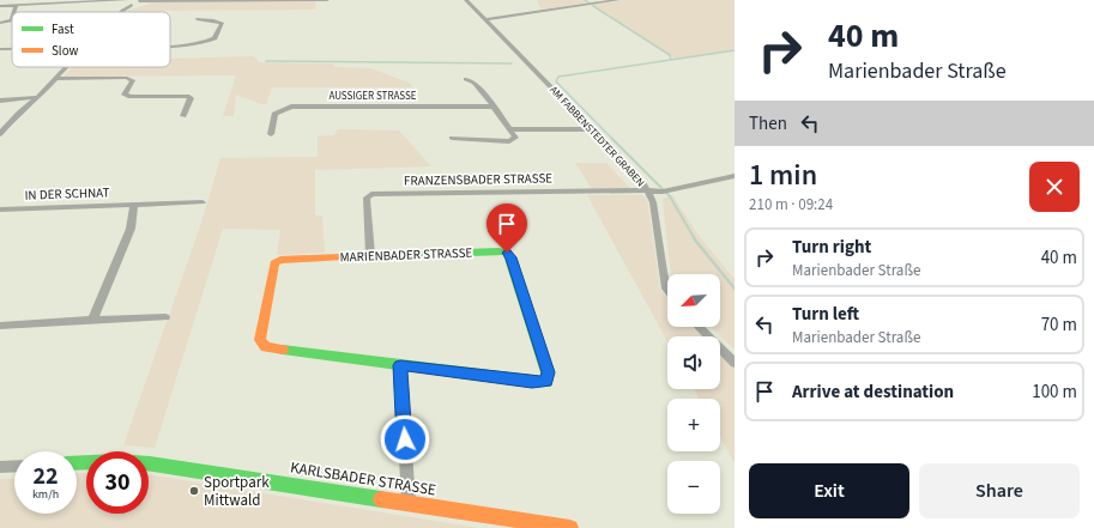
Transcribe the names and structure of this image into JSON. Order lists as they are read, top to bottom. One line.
{"streets":{"street":["AUSSIGER STRASSE","AM FABBENSTEDTER GRABEN","FRANZENSBADER STRASSE","IN DER SCHNAT","MARIENBADER STRASSE","KARLSBADER STRASSE"]},"crossings":[["AM FABBENSTEDTER GRABEN","FRANZENSBADER STRASSE"],["FRANZENSBADER STRASSE","MARIENBADER STRASSE"]],"places":["Sportpark Mittwald"],"legend":["Fast","Slow"],"north":"bottom left","page":{"turn":["40 m","Marienbader Straße"],"then":"Then","heading":["1 min","210 m · 09:24"],"list":[{"name":"Turn right","note":"Marienbader Straße","value":"40 m"},{"name":"Turn left","note":"Marienbader Straße","value":"70 m"},{"name":"Arrive at destination","value":"100 m"}],"map_buttons":["+","−"],"speed":"22 km/h","limit":"30","buttons":["Exit","Share"]}}
